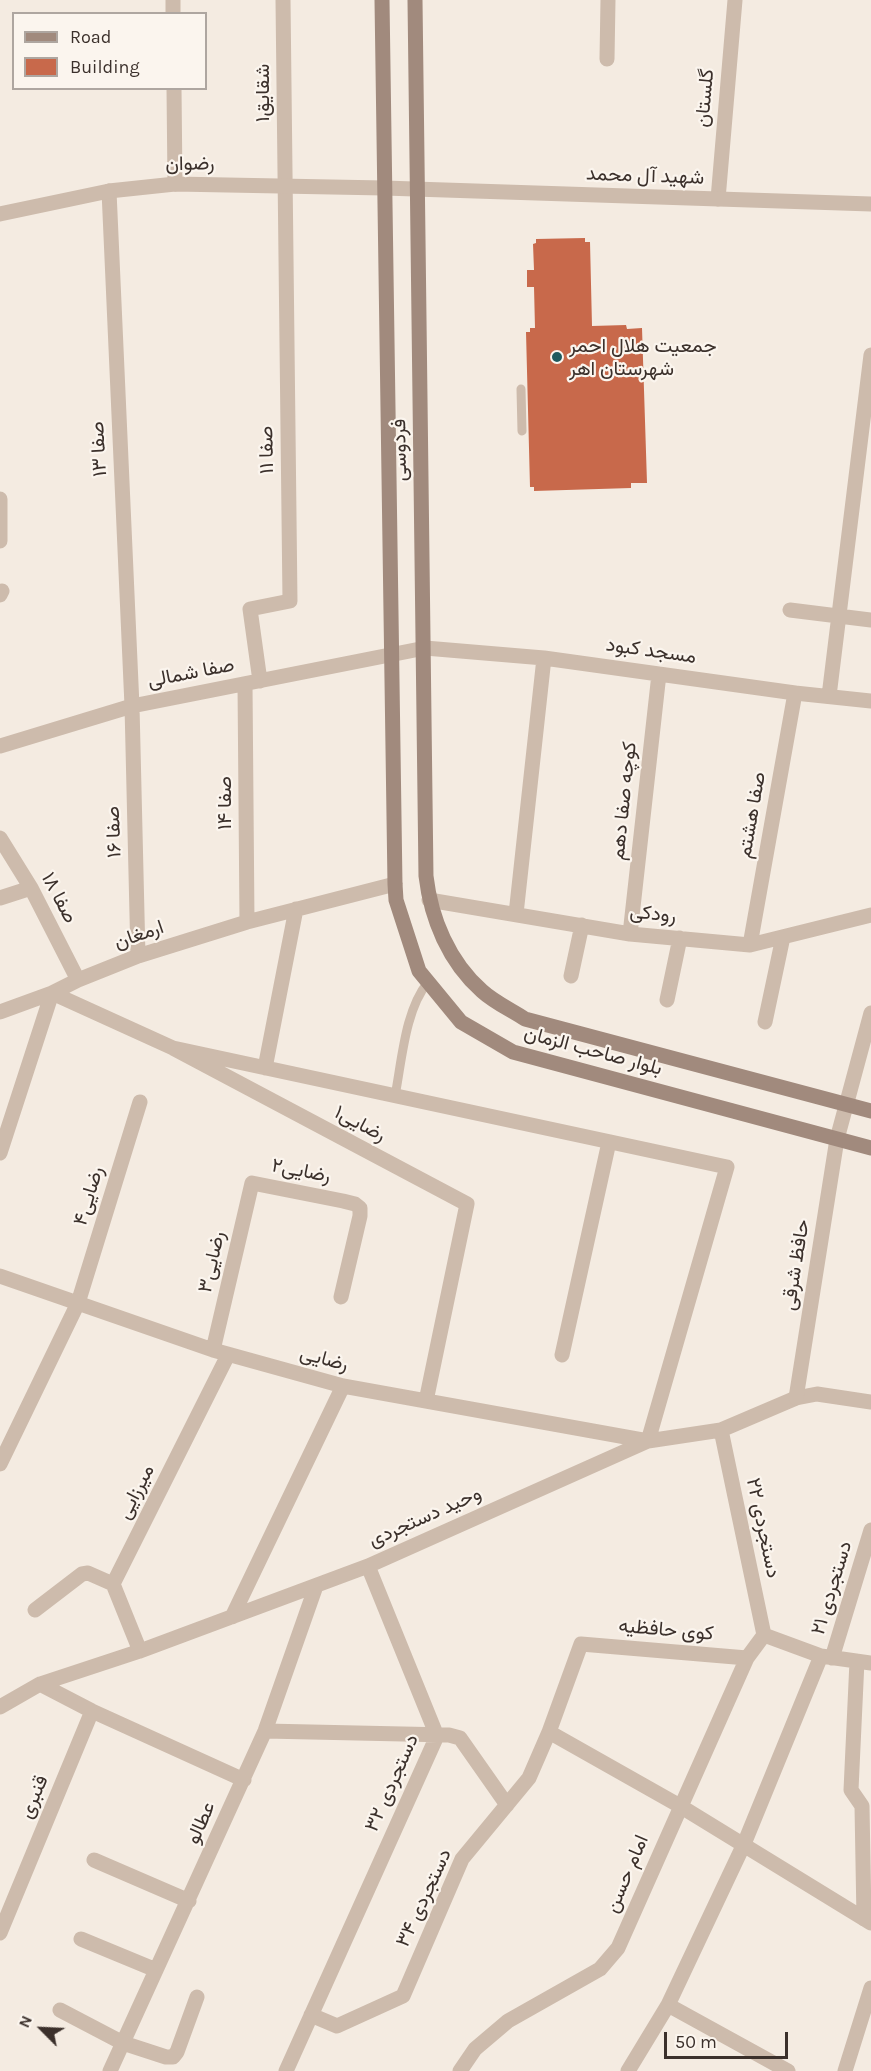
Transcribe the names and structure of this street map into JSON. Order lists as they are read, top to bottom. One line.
{"streets":{"main road":["فردوسی","بلوار صاحب الزمان"],"street":["شقایق۱","گلستان","رضوان","شهید آل محمد","صفا ۱۳","صفا ۱۱","مسجد کبود","صفا شمالی","کوچه صفا دهم","صفا ۱۴","صفا هشتم","صفا ۱۶","صفا ۱۸","رودکی","ارمغان","رضایی۱","رضایی۲","رضایی۴","رضایی۳","حافظ شرقی","رضایی","میرزایی","وحید دستجردی","دستجردی ۲۲","دستجردی ۲۱","کوی حافظیه","دستجردی ۳۲","قنبری","عطالو","امام حسن","دستجردی ۳۴"]},"crossings":[["شقایق۱","رضوان"],["شقایق۱","صفا ۱۱"],["گلستان","شهید آل محمد"],["رضوان","شهید آل محمد"],["رضوان","صفا ۱۳"],["رضوان","صفا ۱۱"],["رضوان","فردوسی"],["شهید آل محمد","فردوسی"],["صفا ۱۳","صفا شمالی"],["صفا ۱۳","صفا ۱۶"],["صفا ۱۱","صفا شمالی"],["صفا ۱۱","صفا ۱۴"],["فردوسی","مسجد کبود"],["فردوسی","صفا شمالی"],["فردوسی","رودکی"],["فردوسی","ارمغان"],["فردوسی","بلوار صاحب الزمان"],["مسجد کبود","صفا شمالی"],["مسجد کبود","کوچه صفا دهم"],["مسجد کبود","صفا هشتم"],["صفا شمالی","صفا ۱۴"],["صفا شمالی","صفا ۱۶"],["کوچه صفا دهم","رودکی"],["صفا ۱۴","ارمغان"],["صفا هشتم","رودکی"],["صفا ۱۶","ارمغان"],["صفا ۱۸","ارمغان"],["رودکی","بلوار صاحب الزمان"],["ارمغان","بلوار صاحب الزمان"],["ارمغان","رضایی۱"],["بلوار صاحب الزمان","حافظ شرقی"],["رضایی۱","رضایی"],["رضایی۲","رضایی۳"],["رضایی۴","رضایی"],["رضایی۳","رضایی"],["رضایی۳","میرزایی"],["حافظ شرقی","وحید دستجردی"],["رضایی","میرزایی"],["رضایی","وحید دستجردی"],["وحید دستجردی","دستجردی ۲۲"],["وحید دستجردی","دستجردی ۳۲"],["وحید دستجردی","عطالو"],["دستجردی ۲۲","امام حسن"],["کوی حافظیه","امام حسن"],["کوی حافظیه","دستجردی ۳۴"],["دستجردی ۳۲","دستجردی ۳۴"]],"places":["جمعیت هلال احمر شهرستان اهر"],"legend":["Road","Building"],"scale_bar":"50 m","north":"top left"}
